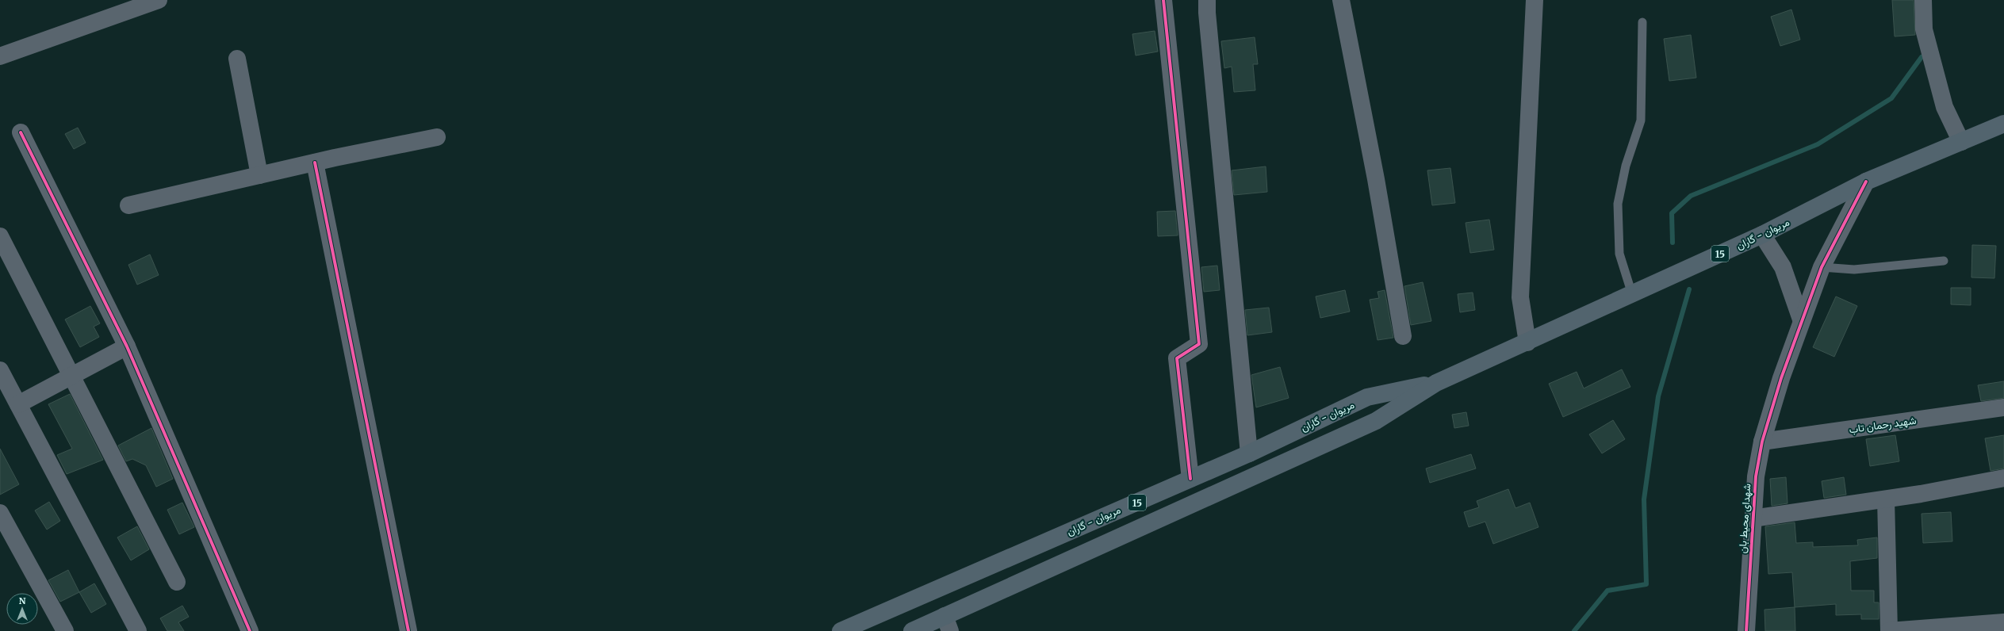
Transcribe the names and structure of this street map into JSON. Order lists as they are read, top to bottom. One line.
{"streets":{"main road":["مریوان - گاران","15"],"street":["شهید رحمان تاب","شهدای محیط بان"]},"crossings":[["مریوان - گاران","شهدای محیط بان"],["شهید رحمان تاب","شهدای محیط بان"]],"north":"top"}
